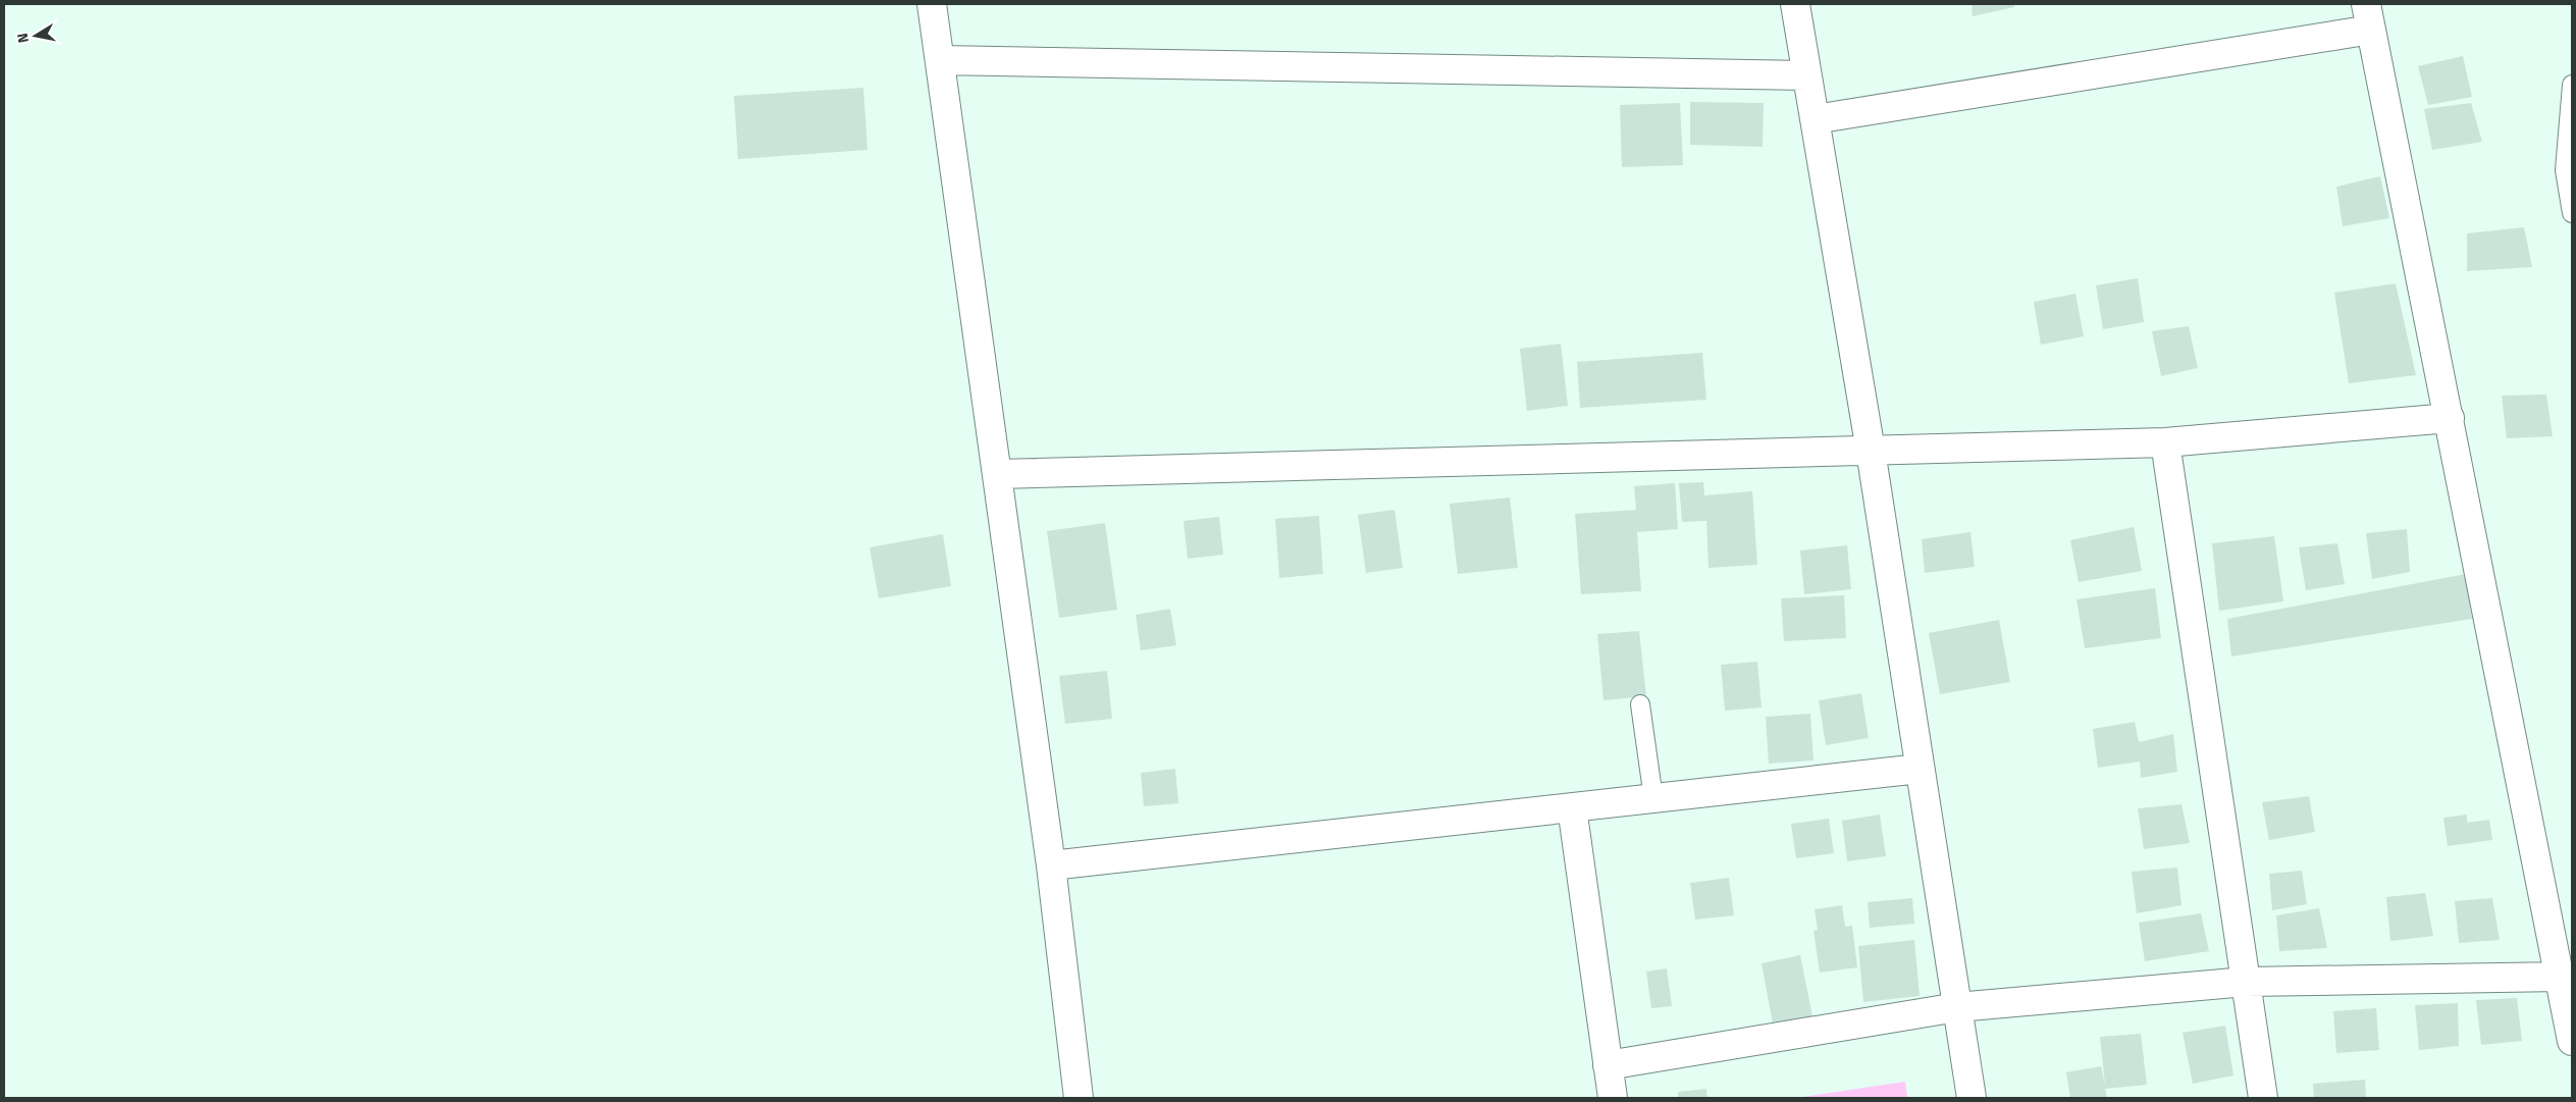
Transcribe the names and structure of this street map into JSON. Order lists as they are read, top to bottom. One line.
{"north":"left"}
